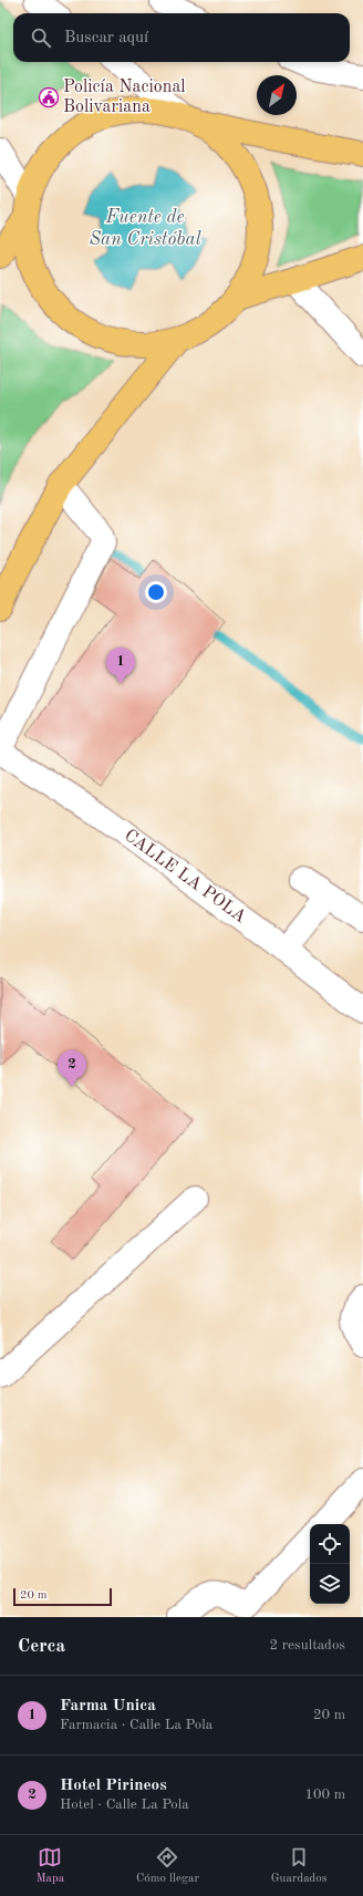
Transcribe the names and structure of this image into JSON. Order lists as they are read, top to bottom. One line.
{"streets":{"street":["CALLE LA POLA"]},"water":["Fuente de San Cristóbal"],"places":{"public building":["Policía Nacional Bolivariana"]},"scale_bar":"20 m","north":"top right","page":{"search":"Buscar aquí","pins":["1","2"],"scale":"20 m","heading":["Cerca","2 resultados"],"list":[{"mark":"1","name":"Farma Unica","note":"Farmacia · Calle La Pola","value":"20 m"},{"mark":"2","name":"Hotel Pirineos","note":"Hotel · Calle La Pola","value":"100 m"}],"nav":["Mapa","Cómo llegar","Guardados"]}}
